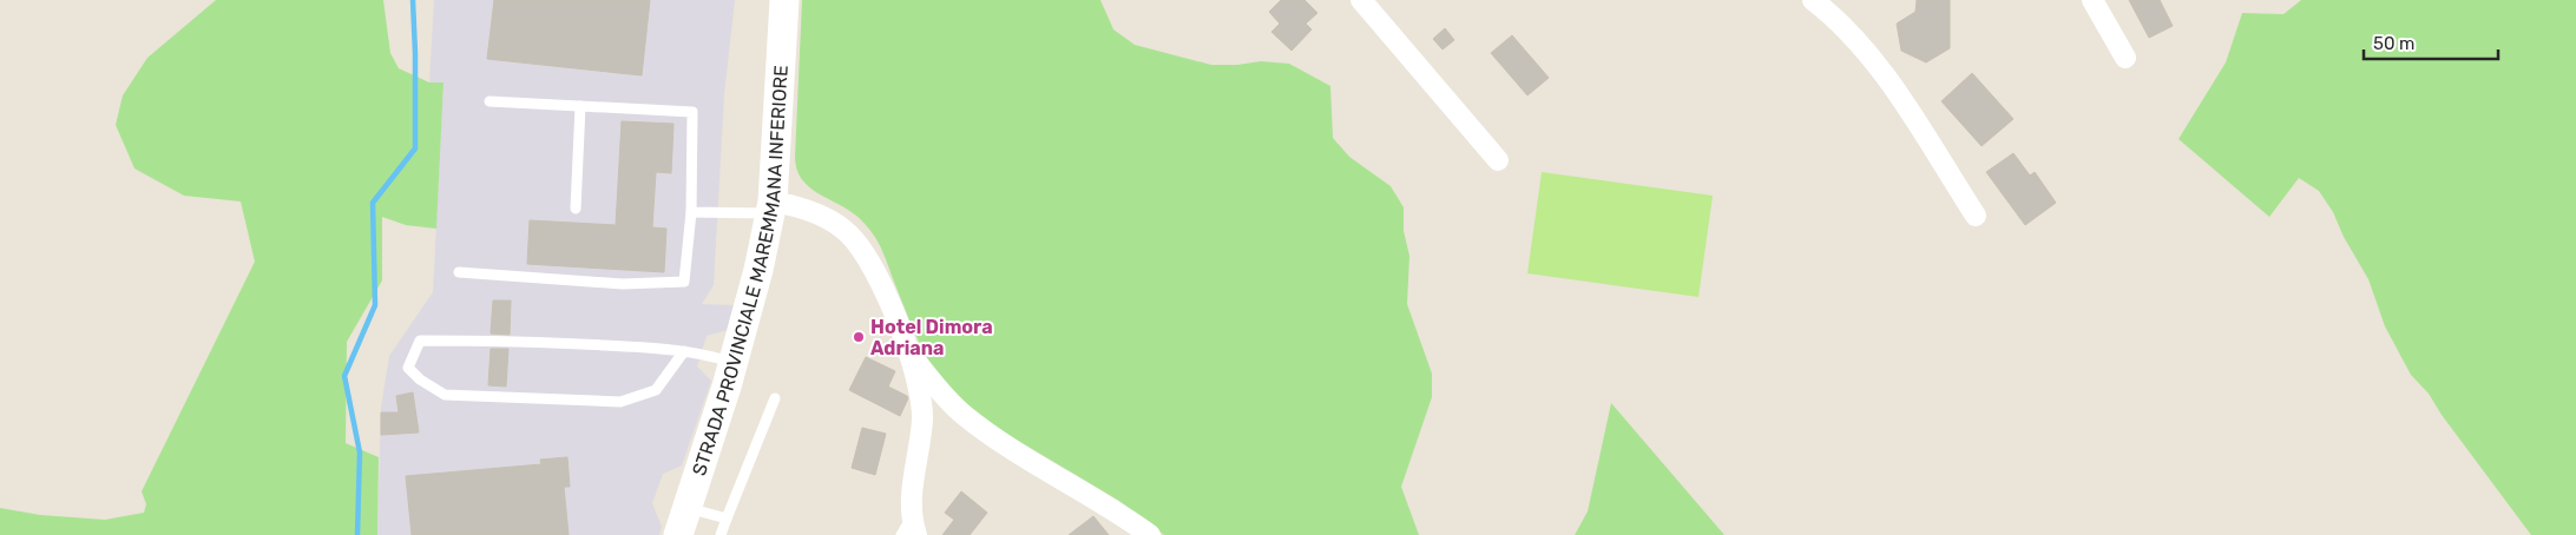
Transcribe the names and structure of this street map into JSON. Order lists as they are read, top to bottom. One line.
{"streets":{"main road":["STRADA PROVINCIALE MAREMMANA INFERIORE"]},"places":["Hotel Dimora Adriana"],"scale_bar":"50 m"}
